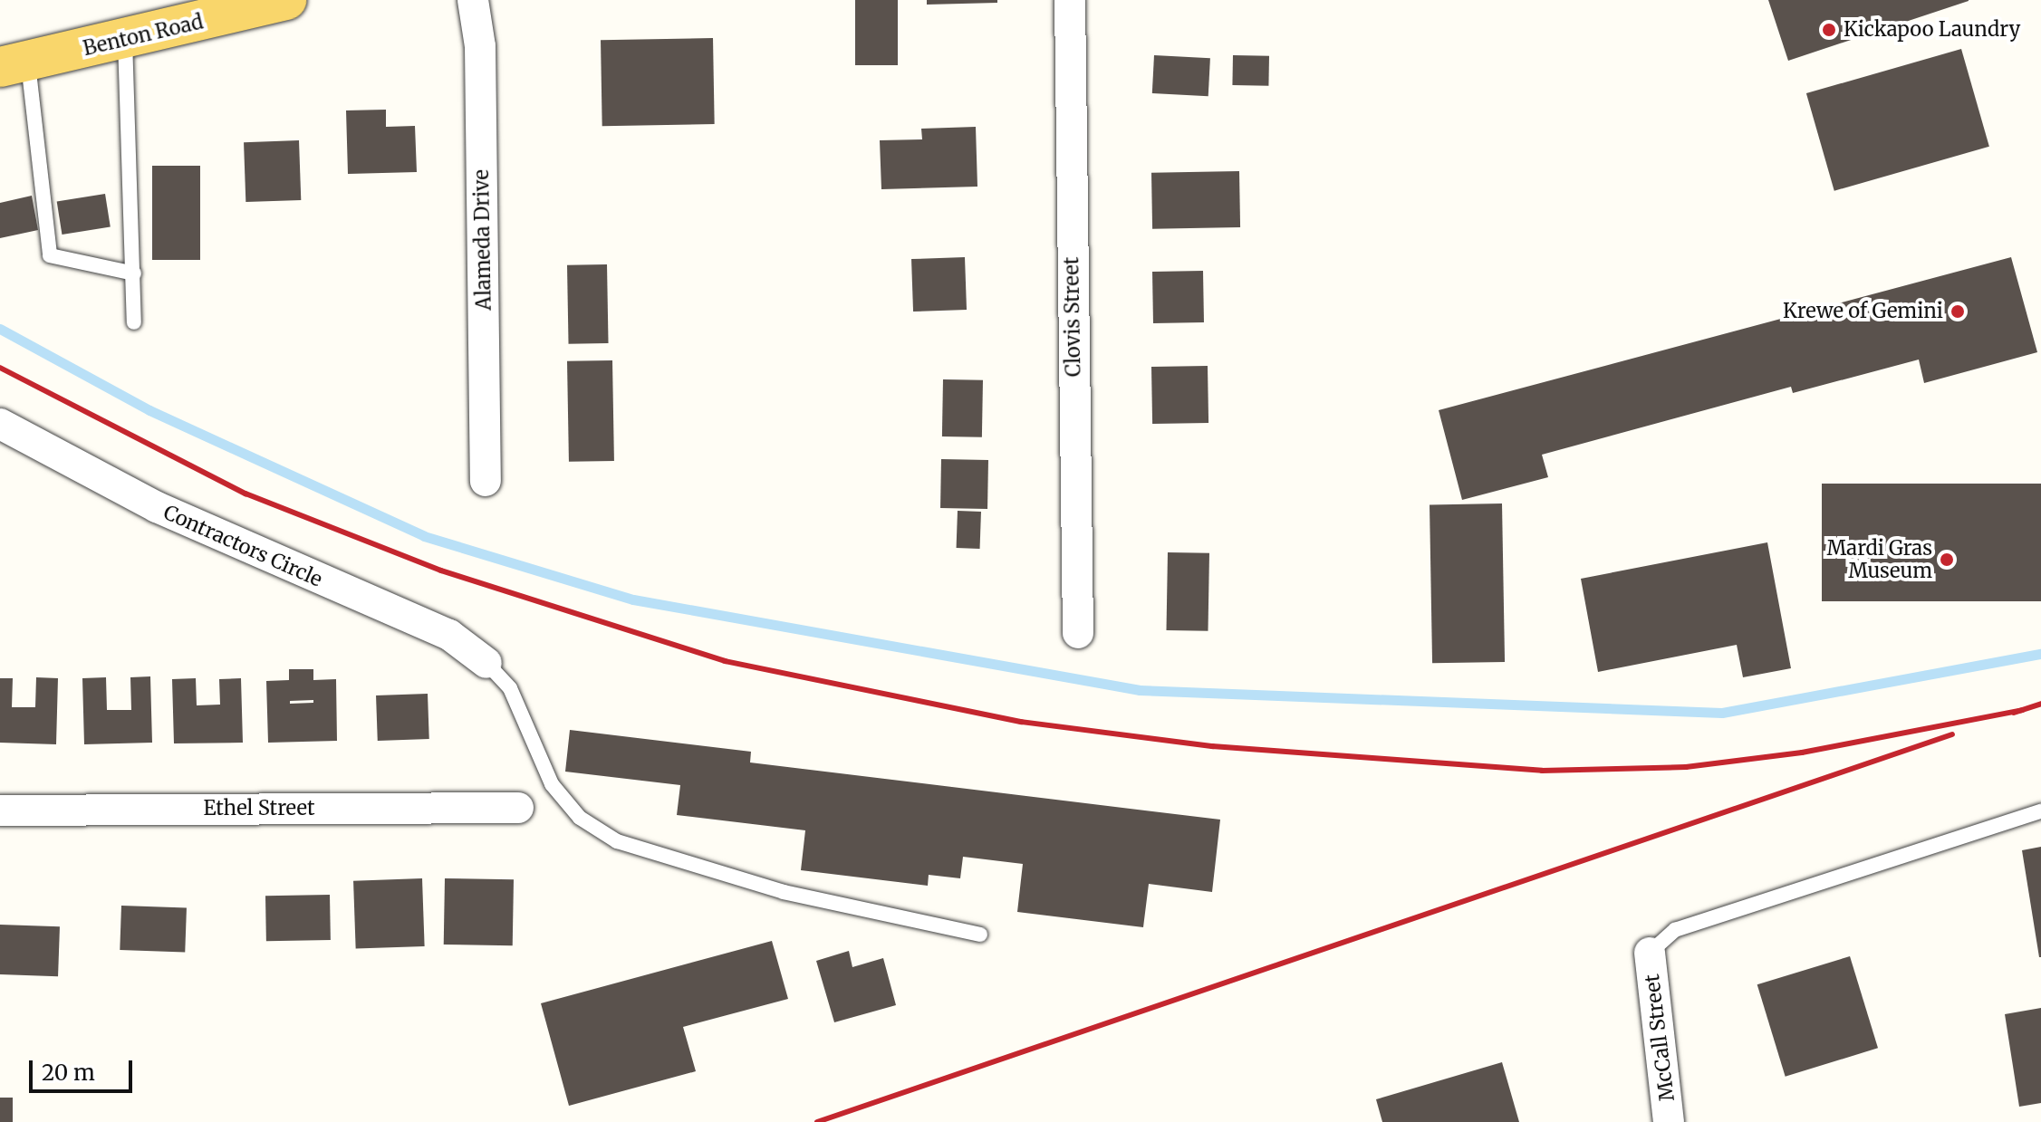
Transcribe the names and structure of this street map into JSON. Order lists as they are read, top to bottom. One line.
{"streets":{"main road":["Benton Road"],"street":["Alameda Drive","Clovis Street","Contractors Circle","Ethel Street","McCall Street"]},"places":["Kickapoo Laundry","Krewe of Gemini","Mardi Gras Museum"],"scale_bar":"20 m"}
